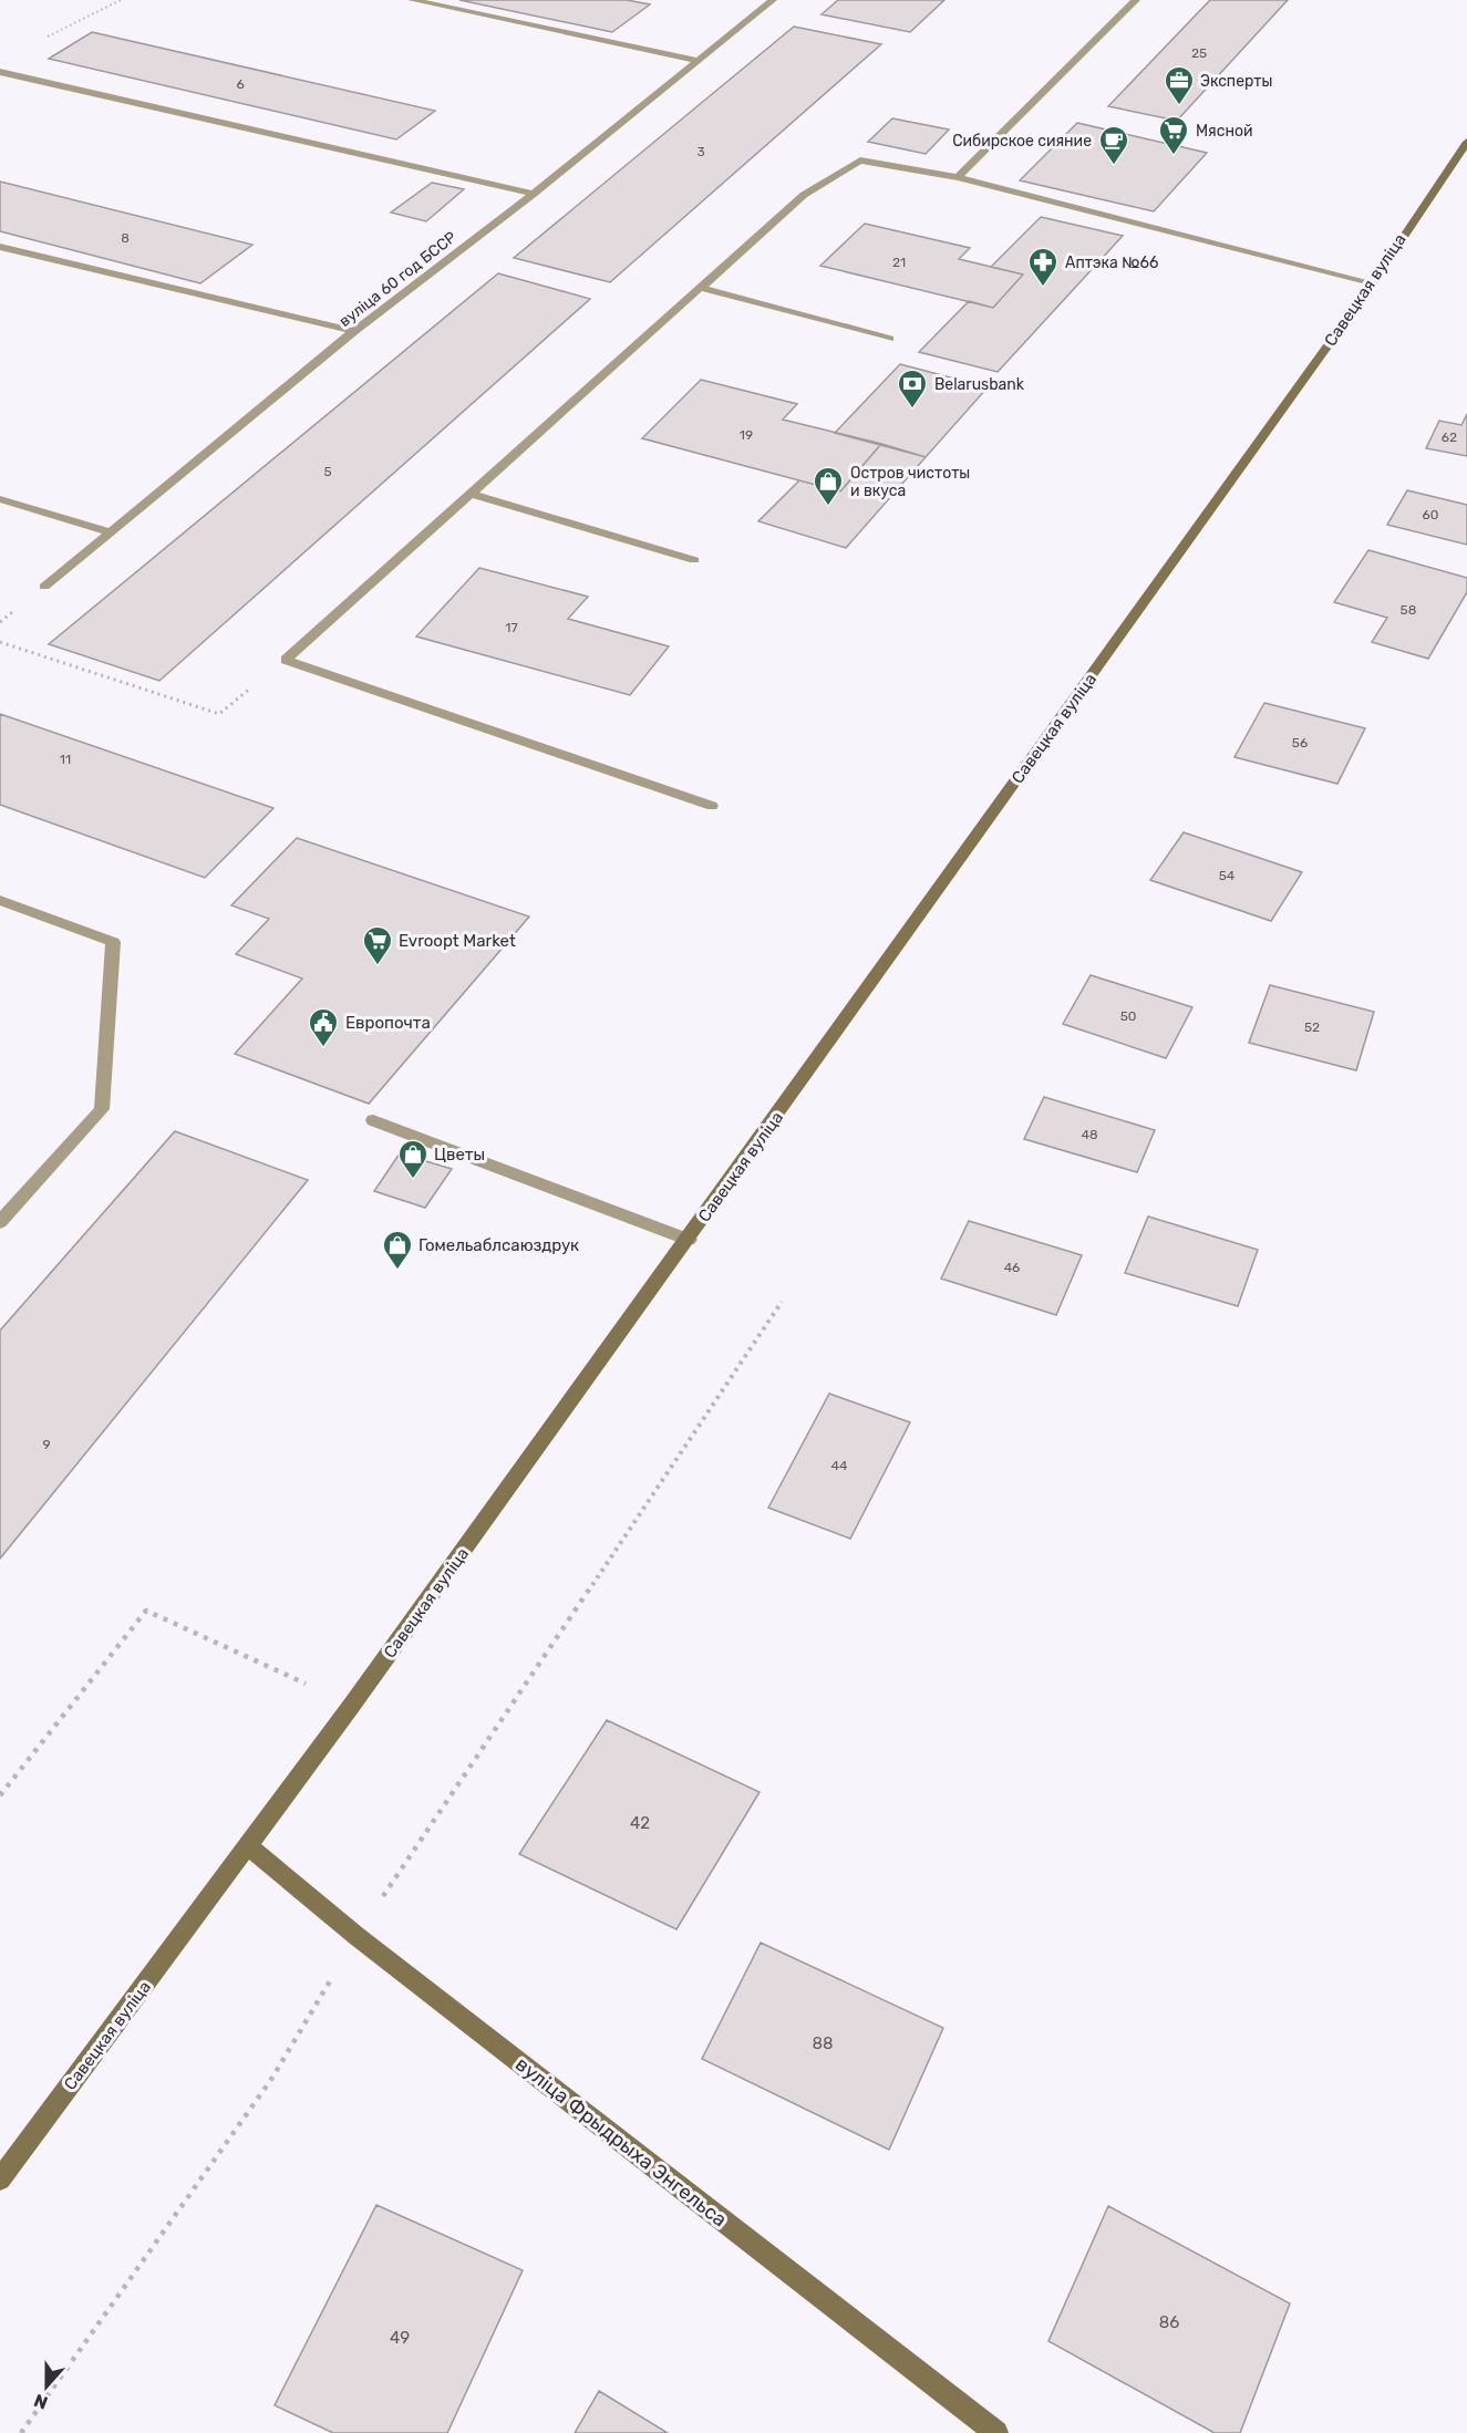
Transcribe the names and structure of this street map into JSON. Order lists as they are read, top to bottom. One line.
{"streets":{"main road":["Савецкая вуліца","вуліца Фрыдрыха Энгельса"],"lane":["вуліца 60 год БССР"]},"crossings":[["Савецкая вуліца","вуліца Фрыдрыха Энгельса"]],"places":{"office":["Эксперты"],"supermarket":["Мясной","Evroopt Market"],"cafe":["Сибирское сияние"],"pharmacy":["Аптэка №66"],"bank":["Belarusbank"],"shop":["Остров чистоты и вкуса","Цветы","Гомельаблсаюздрук"],"public building":["Европочта"]},"house_numbers":["25","6","3","8","21","19","62","5","60","58","17","56","11","54","50","52","48","46","9","44","42","88","86","49"],"north":"bottom"}
